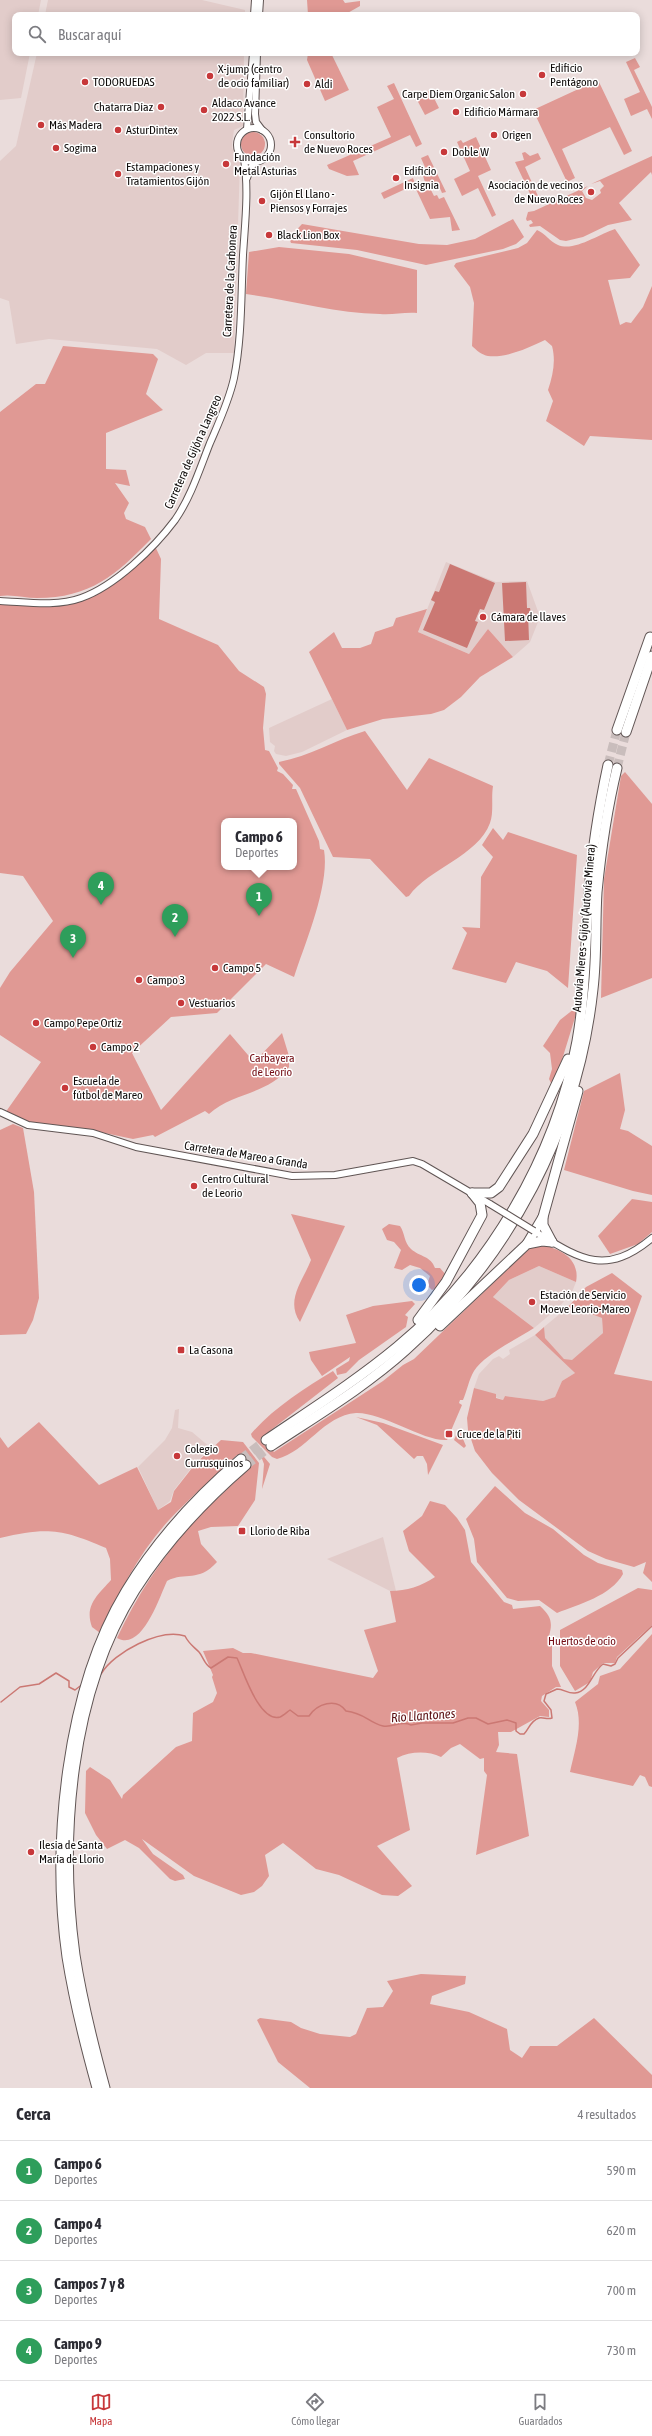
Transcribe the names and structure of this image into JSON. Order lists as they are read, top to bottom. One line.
{"streets":{"highway":["Autovía Mieres - Gijón (Autovía Minera)"],"street":["Carretera de la Carbonera","Carretera de Gijón a Langreo","Carretera de Mareo a Granda"]},"crossings":[["Carretera de la Carbonera","Carretera de Gijón a Langreo"]],"water":["Rio Llantones"],"parks":["Carbayera de Leorio","Huertos de ocio"],"places":{"other":["Edificio Pentágono","X-jump (centro de ocio familiar)","TODORUEDAS","Aldi","Carpe Diem Organic Salon","Chatarra Díaz","Aldaco Avance 2022 S.L.","Edificio Mármara","Más Madera","AsturDintex","Origen","Sogima","Doble W","Fundación Metal Asturias","Estampaciones y Tratamientos Gijón","Edificio Insignia","Asociación de vecinos de Nuevo Roces","Gijón El Llano - Piensos y Forrajes","Black Lion Box","Cámara de llaves","Campo 5","Campo 3","Vestuarios","Campo Pepe Ortiz","Campo 2","Escuela de fútbol de Mareo","Centro Cultural de Leorio","Estación de Servicio Moeve Leorio-Mareo","Colegio Currusquinos","Ilesia de Santa María de Llorio"],"health":["Consultorio de Nuevo Roces"],"transit":["La Casona","Cruce de la Piti","Llorio de Riba"]},"page":{"search":"Buscar aquí","popup":["Campo 6","Deportes"],"pins":["4","1","2","3"],"heading":["Cerca","4 resultados"],"list":[{"mark":"1","name":"Campo 6","note":"Deportes","value":"590 m"},{"mark":"2","name":"Campo 4","note":"Deportes","value":"620 m"},{"mark":"3","name":"Campos 7 y 8","note":"Deportes","value":"700 m"},{"mark":"4","name":"Campo 9","note":"Deportes","value":"730 m"}],"nav":["Mapa","Cómo llegar","Guardados"]}}
